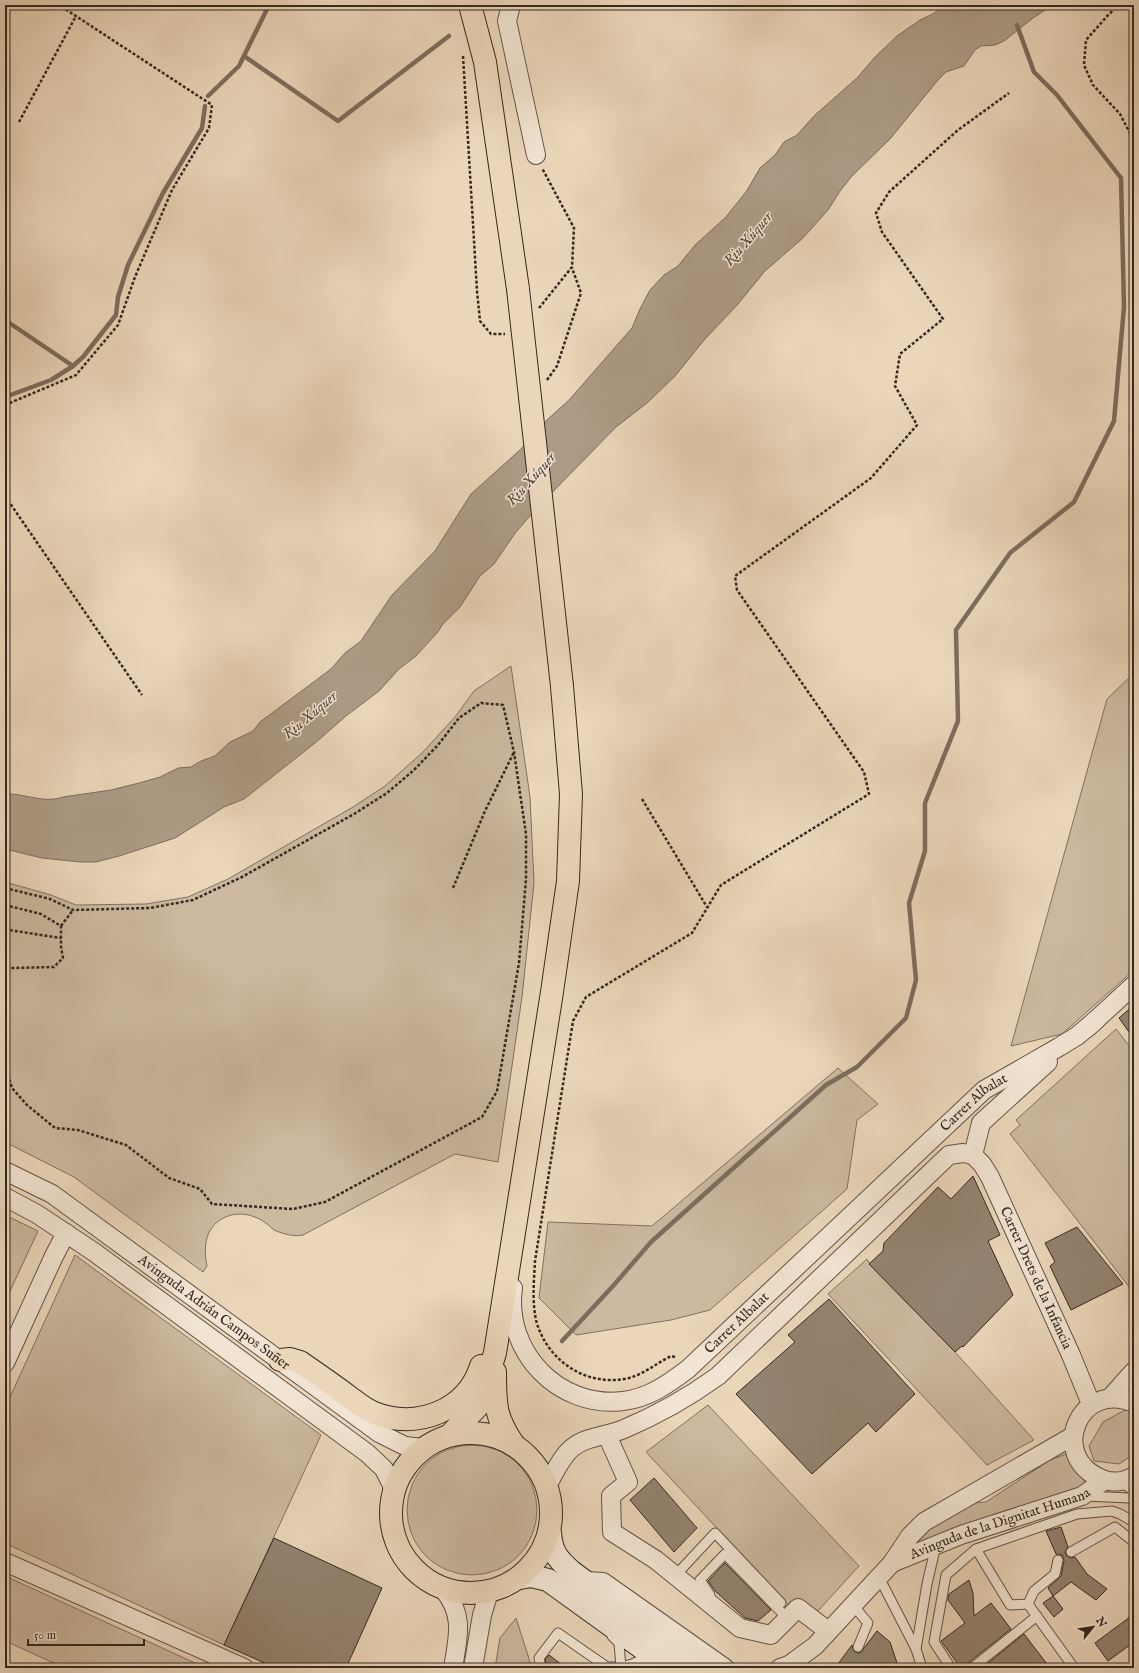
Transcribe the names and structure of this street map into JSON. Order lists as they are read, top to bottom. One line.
{"streets":{"street":["Carrer Albalat","Carrer Drets de la Infancia","Avinguda Adrián Campos Suñer","Avinguda de la Dignitat Humana"]},"crossings":[["Carrer Albalat","Carrer Drets de la Infancia"]],"water":["Riu Xúquer"],"scale_bar":"50 m","north":"top right"}
